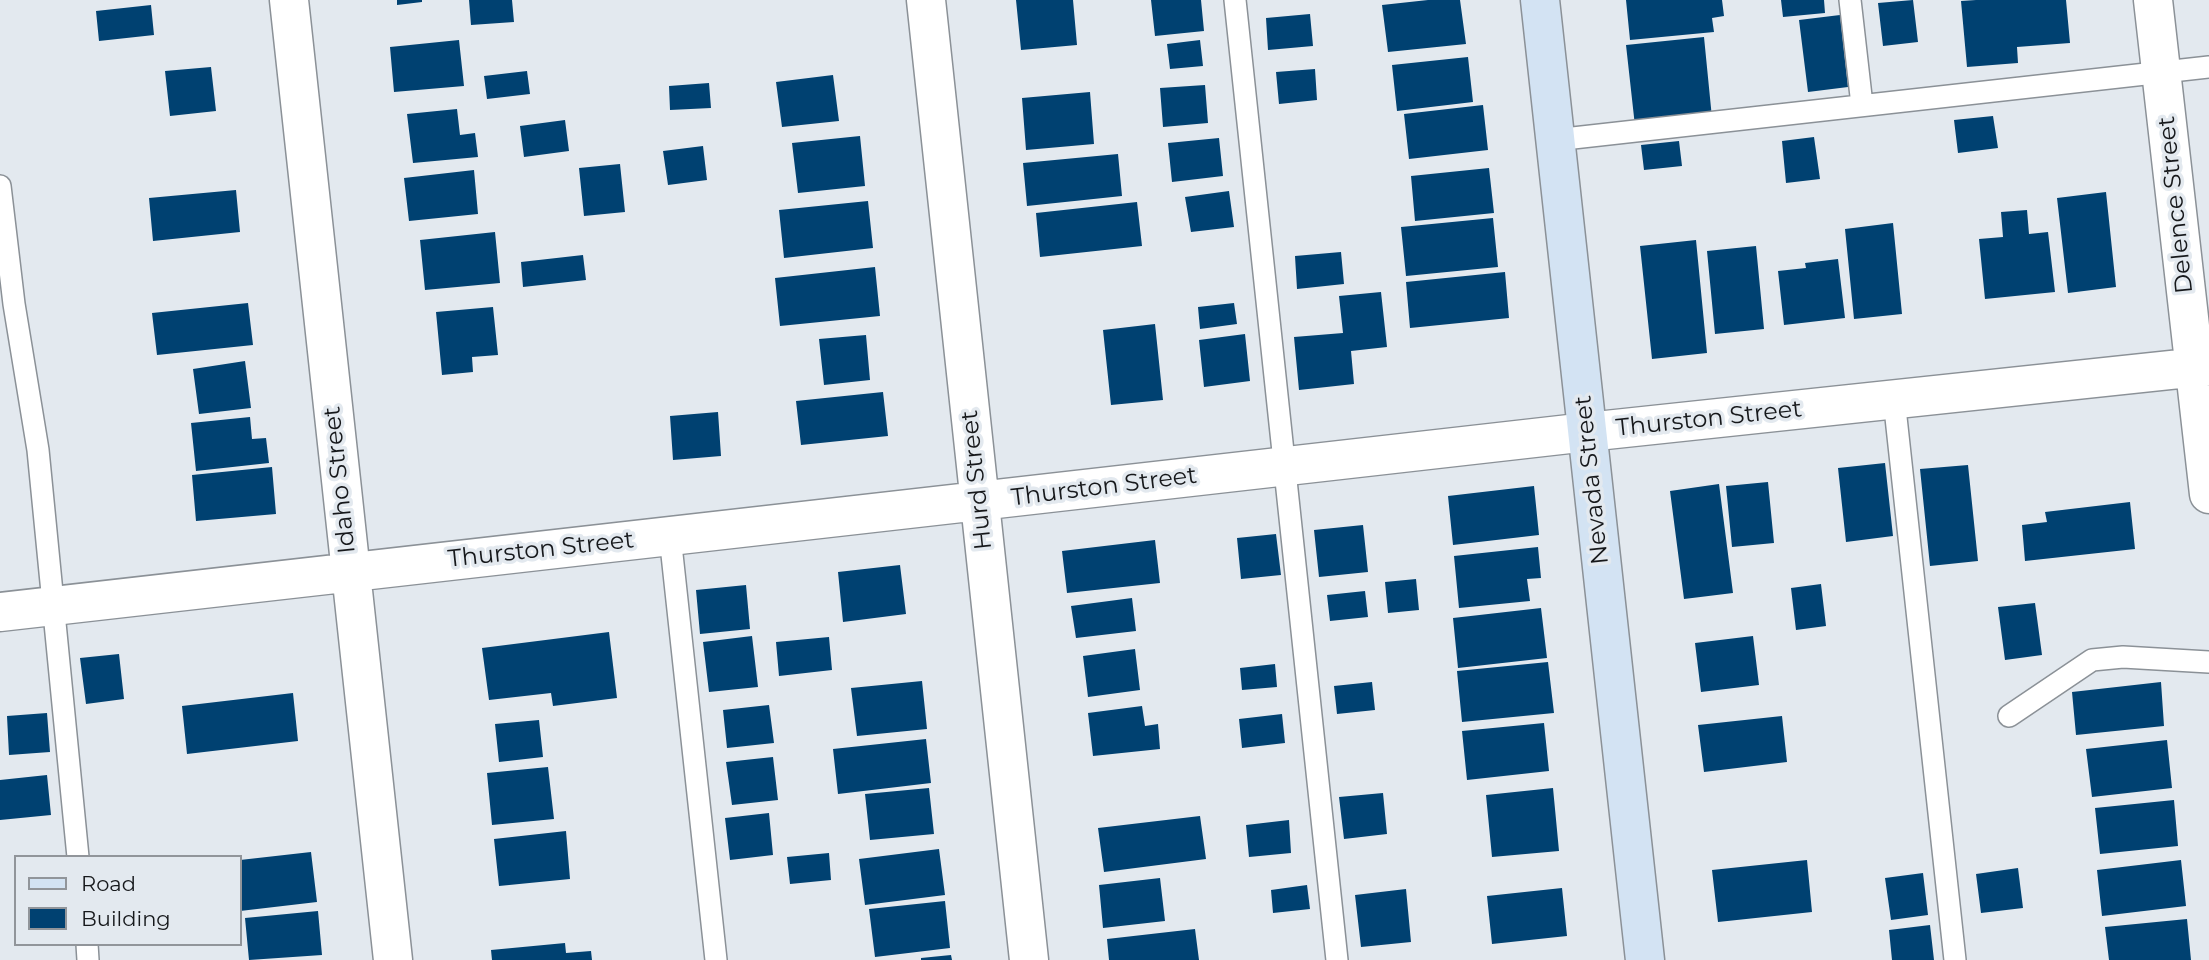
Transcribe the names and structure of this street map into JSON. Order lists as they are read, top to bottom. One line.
{"streets":{"street":["Delence Street","Thurston Street","Idaho Street","Hurd Street","Nevada Street"]},"crossings":[["Delence Street","Thurston Street"],["Thurston Street","Idaho Street"],["Thurston Street","Hurd Street"],["Thurston Street","Nevada Street"]],"legend":["Road","Building"]}
